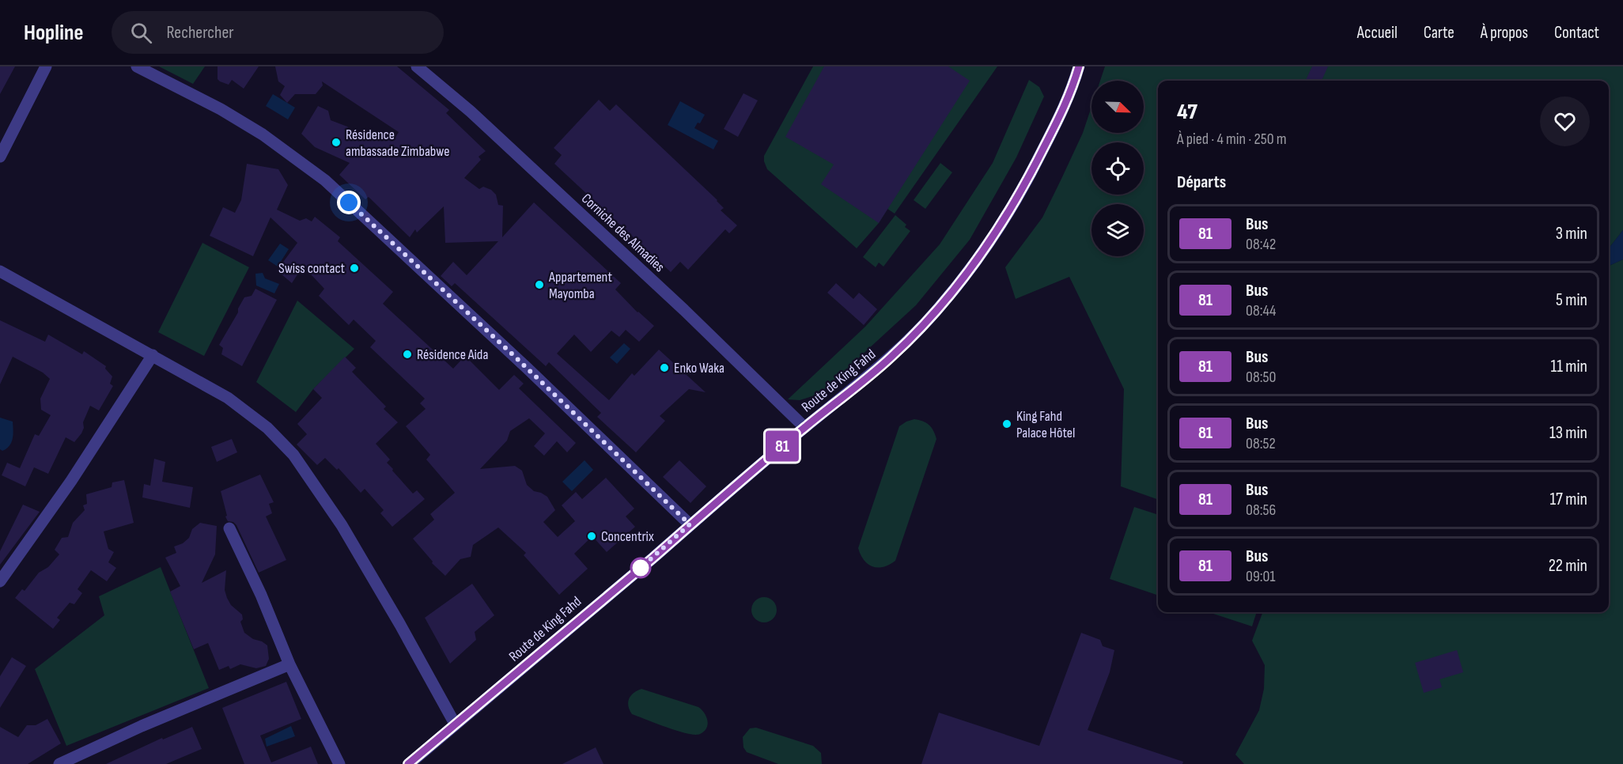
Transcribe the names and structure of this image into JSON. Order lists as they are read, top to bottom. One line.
{"streets":{"street":["Corniche des Almadies","Route de King Fahd"]},"crossings":[["Corniche des Almadies","Route de King Fahd"]],"places":["Résidence ambassade Zimbabwe","Swiss contact","Appartement Mayomba","Résidence Aida","Enko Waka","King Fahd Palace Hôtel","Concentrix"],"lines":["bus line 81"],"north":"bottom right","page":{"header":"Hopline","search":"Rechercher","nav":["Accueil","Carte","À propos","Contact"],"on_map":"81","heading":[["47","À pied · 4 min · 250 m"],"Départs"],"list":[{"mark":"81","name":"Bus","note":"08:42","value":"3 min"},{"mark":"81","name":"Bus","note":"08:44","value":"5 min"},{"mark":"81","name":"Bus","note":"08:50","value":"11 min"},{"mark":"81","name":"Bus","note":"08:52","value":"13 min"},{"mark":"81","name":"Bus","note":"08:56","value":"17 min"},{"mark":"81","name":"Bus","note":"09:01","value":"22 min"}]}}
